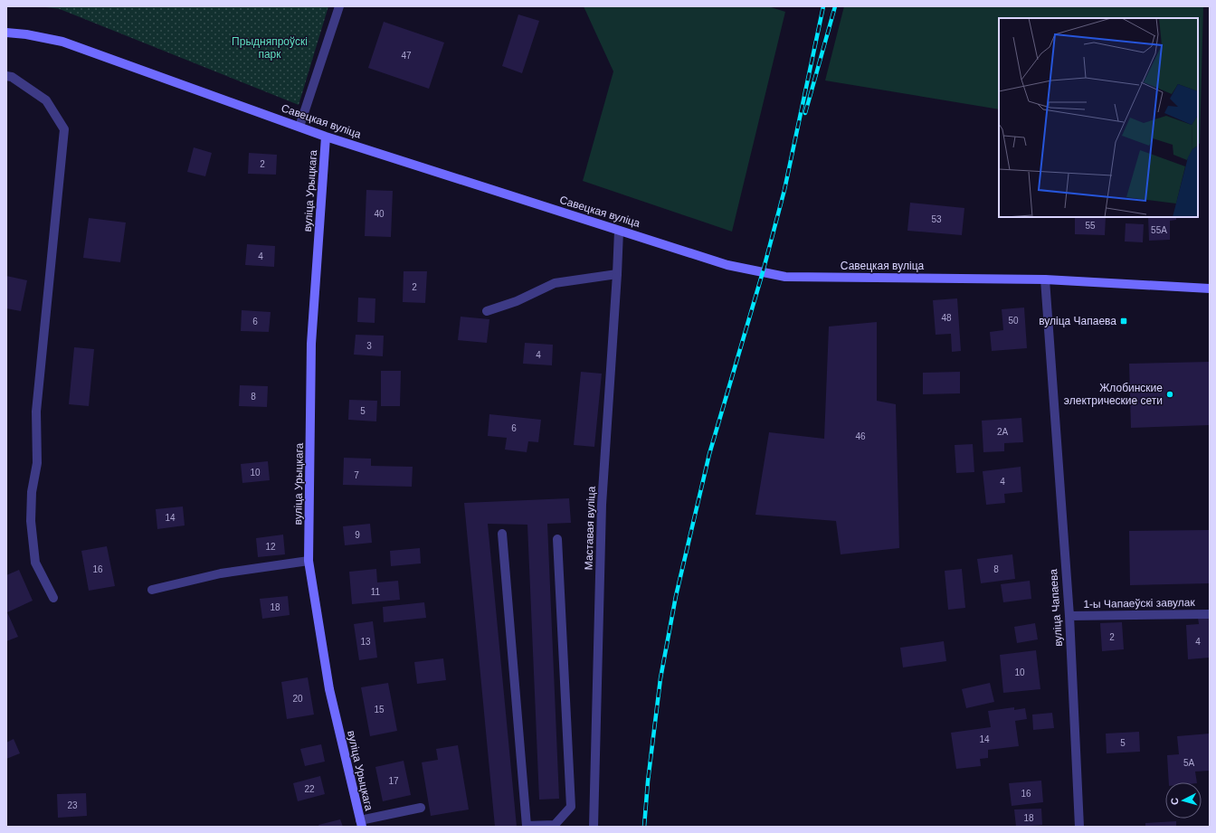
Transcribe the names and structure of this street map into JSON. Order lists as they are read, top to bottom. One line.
{"streets":{"main road":["Савецкая вуліца","вуліца Урыцкага"],"street":["Маставая вуліца","1-ы Чапаеўскі завулак","вуліца Чапаева"]},"crossings":[["Савецкая вуліца","вуліца Урыцкага"],["Савецкая вуліца","Маставая вуліца"],["Савецкая вуліца","вуліца Чапаева"],["1-ы Чапаеўскі завулак","вуліца Чапаева"]],"parks":["Прыдняпроўскі парк"],"places":{"transit":["вуліца Чапаева"],"other":["Жлобинские электрические сети"]},"house_numbers":["47","2","40","53","55","55А","4","2","48","50","6","3","4","8","5","6","2А","46","10","7","4","14","9","12","16","8","11","18","2","13","4","10","20","15","14","5","5А","17","22","16","23","18"],"north":"left"}
